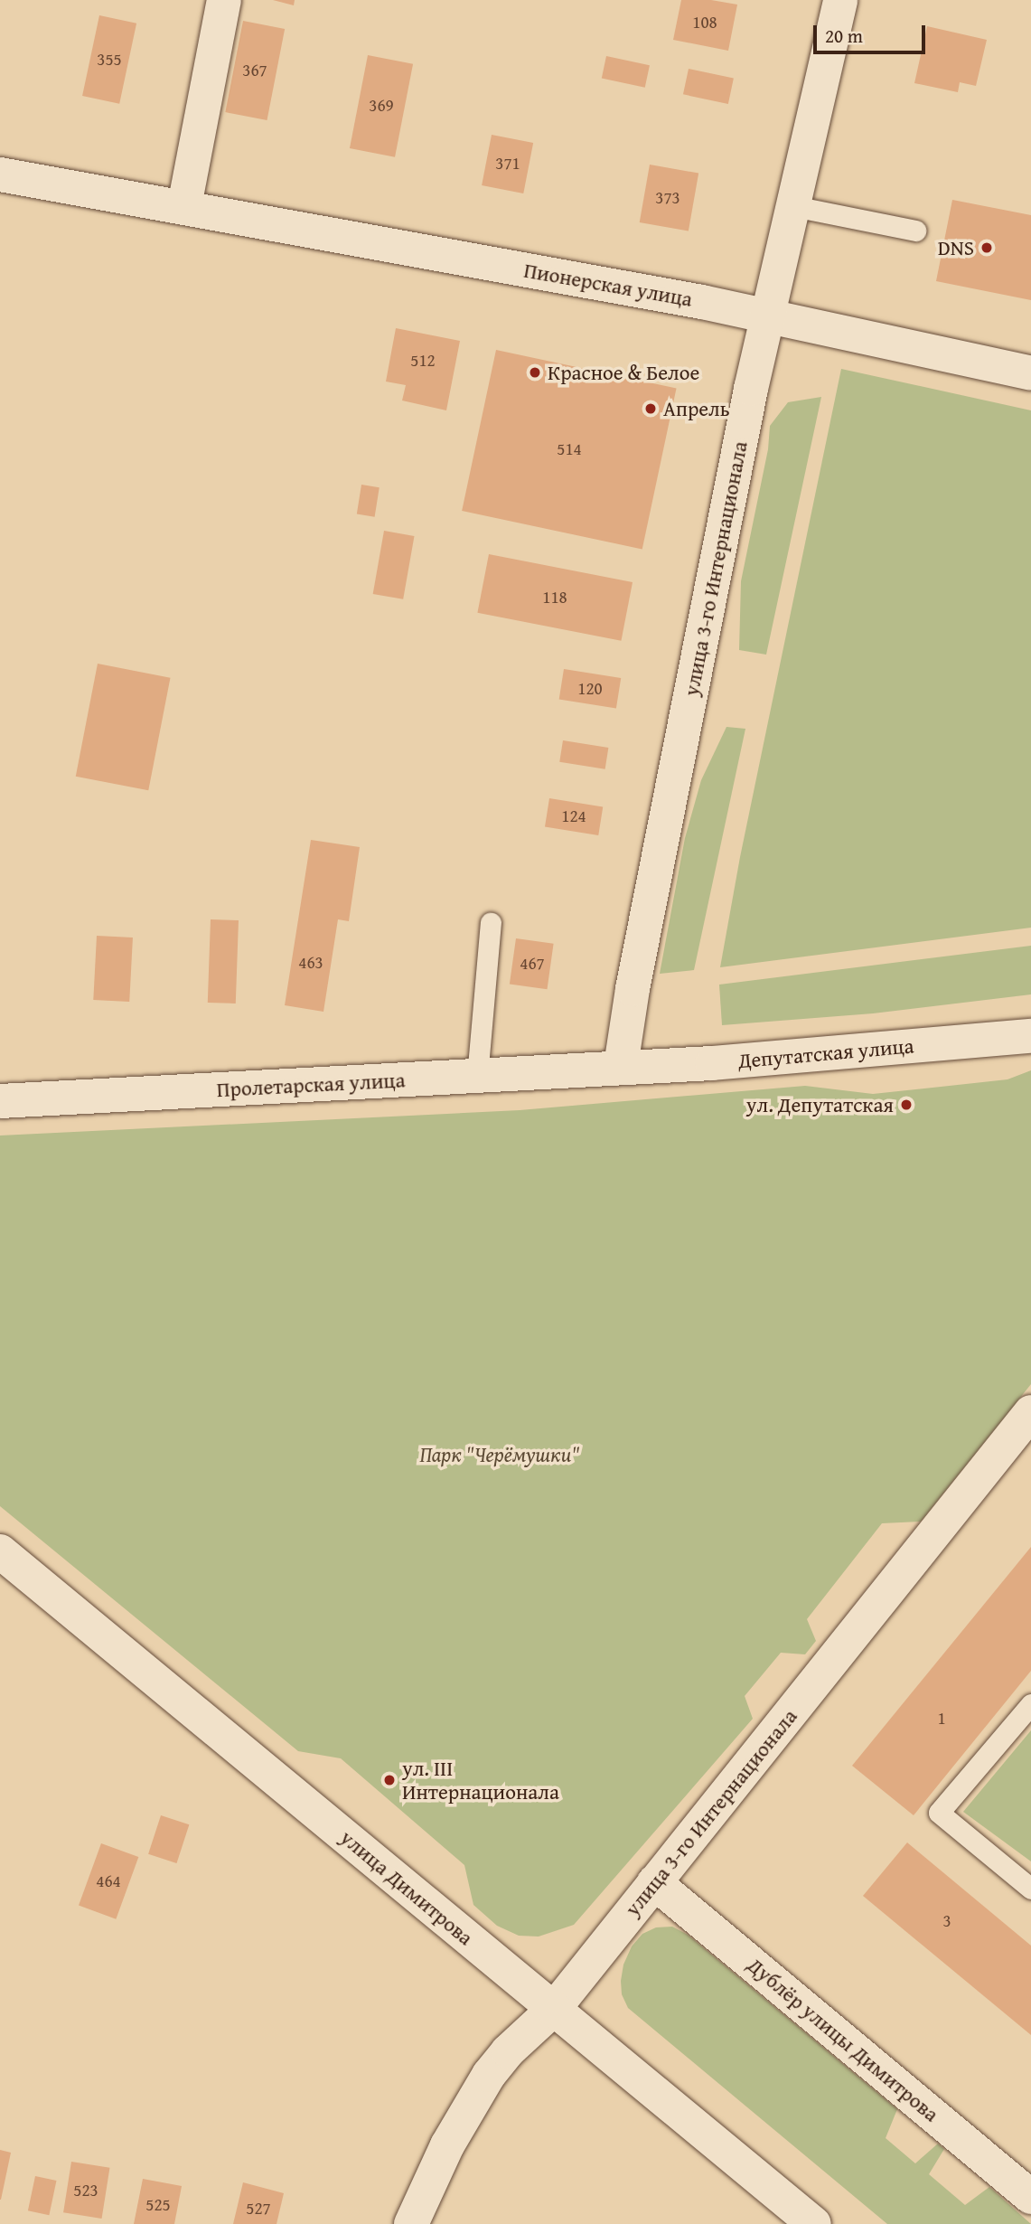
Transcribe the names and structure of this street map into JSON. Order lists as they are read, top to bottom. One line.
{"streets":{"main road":["Пионерская улица","улица 3-го Интернационала","Депутатская улица","Пролетарская улица","улица Димитрова","Дублёр улицы Димитрова"]},"crossings":[["Пионерская улица","улица 3-го Интернационала"],["улица 3-го Интернационала","Депутатская улица"],["улица 3-го Интернационала","Пролетарская улица"],["улица 3-го Интернационала","улица Димитрова"],["улица 3-го Интернационала","Дублёр улицы Димитрова"],["Депутатская улица","Пролетарская улица"]],"parks":["Парк \"Черёмушки\""],"places":["DNS","Красное & Белое","Апрель","ул. Депутатская","ул. III Интернационала"],"house_numbers":["108","355","367","369","371","373","512","514","118","120","124","463","467","1","464","3","523","525","527"],"scale_bar":"20 m"}
